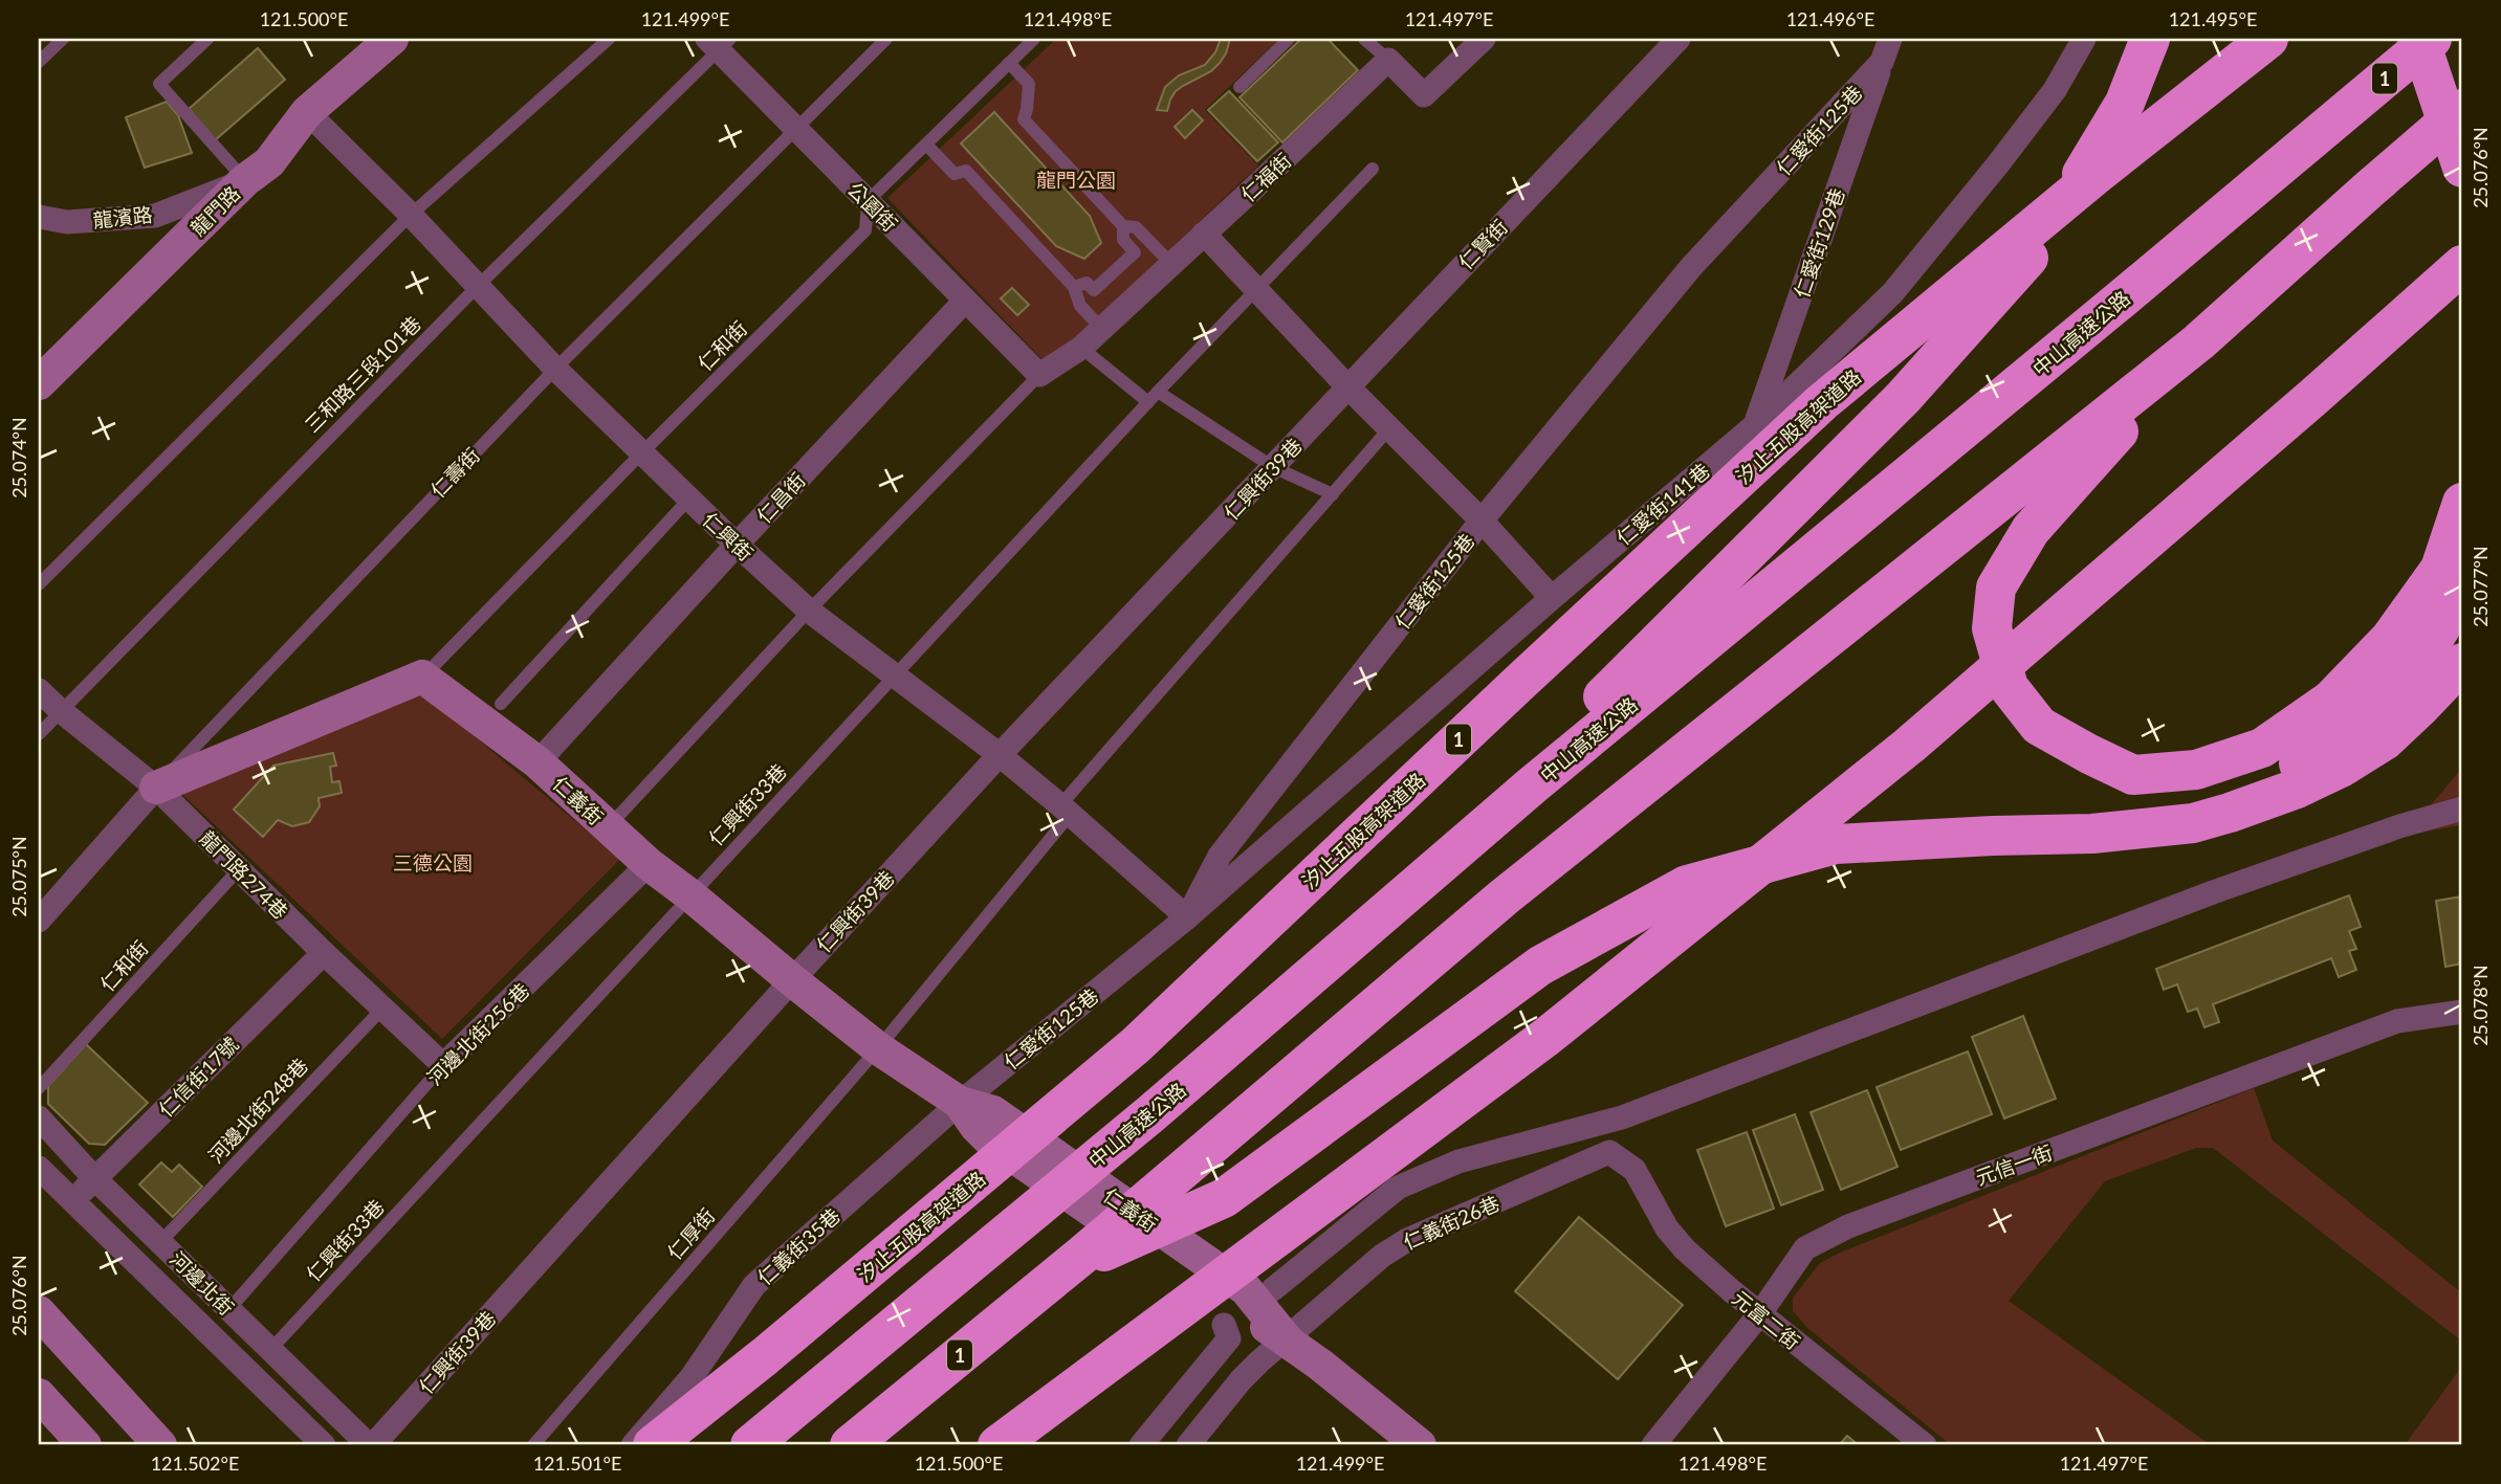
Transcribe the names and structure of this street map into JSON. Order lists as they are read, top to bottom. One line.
{"streets":{"highway":["1","中山高速公路","汐止五股高架道路"],"street":["仁愛街125巷","仁福街","公園街","龍門路","龍濱路","仁愛街129巷","仁賢街","仁壽街","仁興街39巷","仁昌街","仁愛街141巷","仁興街","仁義街","龍門路274巷","河邊北街256巷","仁信街17號","元信一街","仁義街26巷","仁義街35巷","河邊北街","元富二街"],"lane":["仁和街","三和路三段101巷","仁興街33巷","河邊北街248巷","仁厚街"]},"crossings":[["仁愛街125巷","仁愛街129巷"],["仁愛街125巷","仁愛街141巷"],["仁愛街125巷","仁興街"],["仁愛街125巷","仁義街"],["仁愛街125巷","仁義街35巷"],["仁福街","公園街"],["公園街","仁和街"],["公園街","三和路三段101巷"],["公園街","仁壽街"],["公園街","仁昌街"],["龍門路","龍濱路"],["龍門路","仁興街"],["仁愛街129巷","仁愛街141巷"],["仁賢街","仁興街39巷"],["仁和街","仁興街"],["仁和街","仁義街"],["仁和街","龍門路274巷"],["三和路三段101巷","仁興街"],["三和路三段101巷","龍門路274巷"],["仁壽街","仁興街"],["仁壽街","龍門路274巷"],["仁興街39巷","仁興街"],["仁興街39巷","仁義街"],["仁興街39巷","河邊北街"],["仁昌街","仁興街"],["仁昌街","仁義街"],["仁愛街141巷","仁興街"],["仁興街","仁興街33巷"],["仁興街","仁厚街"],["仁義街","仁興街33巷"],["仁義街","河邊北街256巷"],["仁義街","仁義街26巷"],["仁義街","仁厚街"],["仁義街","仁義街35巷"],["仁興街33巷","河邊北街"],["龍門路274巷","河邊北街256巷"],["龍門路274巷","仁信街17號"],["龍門路274巷","河邊北街248巷"],["河邊北街256巷","河邊北街"],["仁信街17號","河邊北街"],["河邊北街248巷","河邊北街"],["元信一街","元富二街"],["仁義街26巷","元富二街"]],"parks":["龍門公園","三德公園"],"coordinates":["121.500°E","121.499°E","121.498°E","121.497°E","121.496°E","121.495°E","25.076°N","25.074°N","25.077°N","25.075°N","25.078°N","121.502°E","121.501°E"]}
